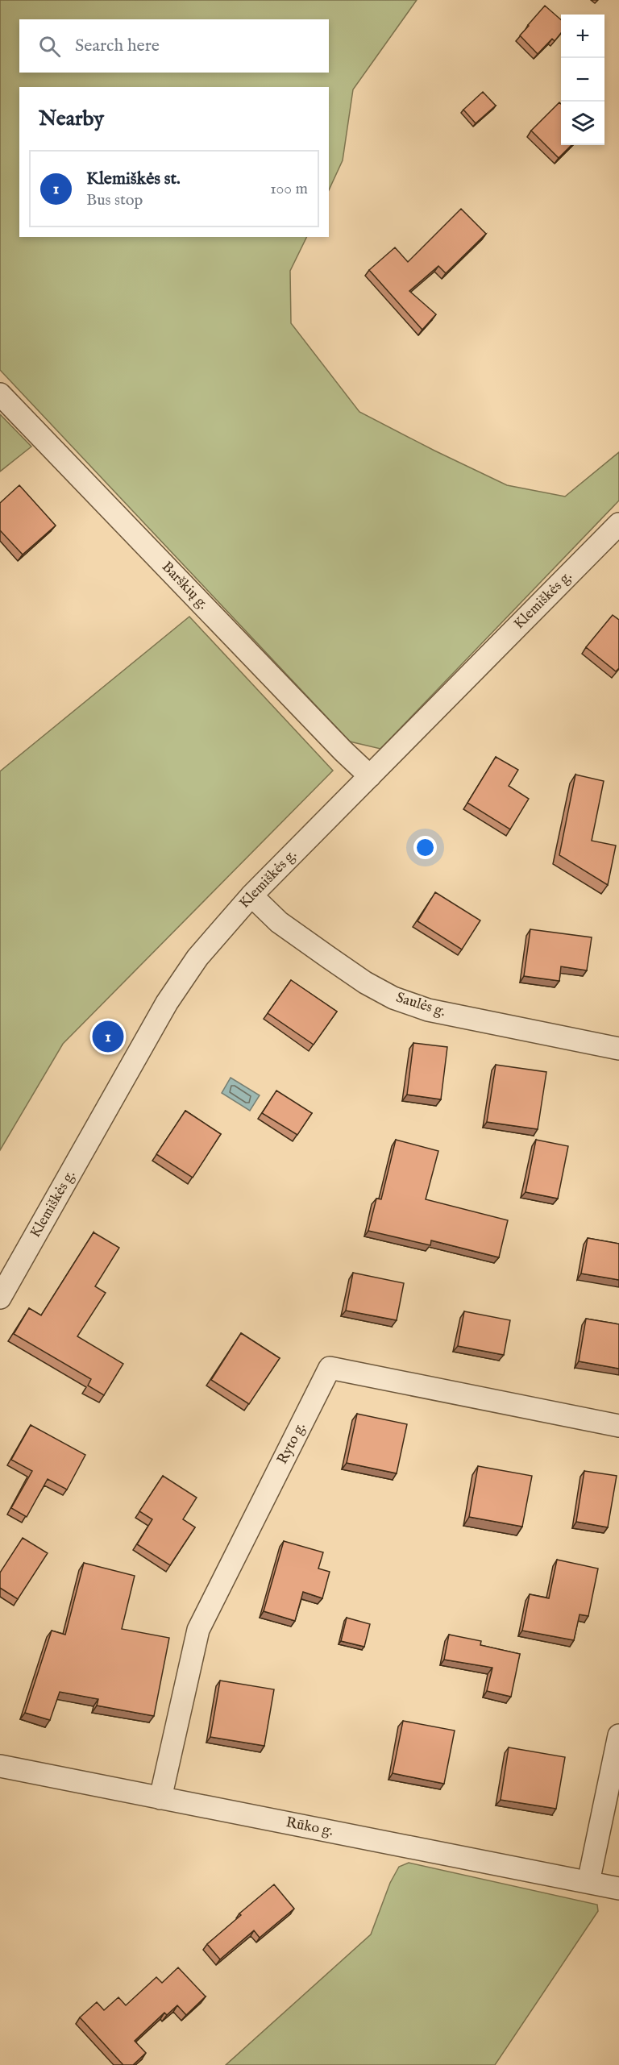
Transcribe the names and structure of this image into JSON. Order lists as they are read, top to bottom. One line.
{"streets":{"street":["Barškių g.","Klemiškės g.","Saulės g.","Ryto g.","Rūko g."]},"crossings":[["Barškių g.","Klemiškės g."],["Klemiškės g.","Saulės g."],["Ryto g.","Rūko g."]],"page":{"map_buttons":["+","−"],"search":"Search here","heading":"Nearby","list":[{"mark":"1","name":"Klemiškės st.","note":"Bus stop","value":"100 m"}],"pins":"1"}}
